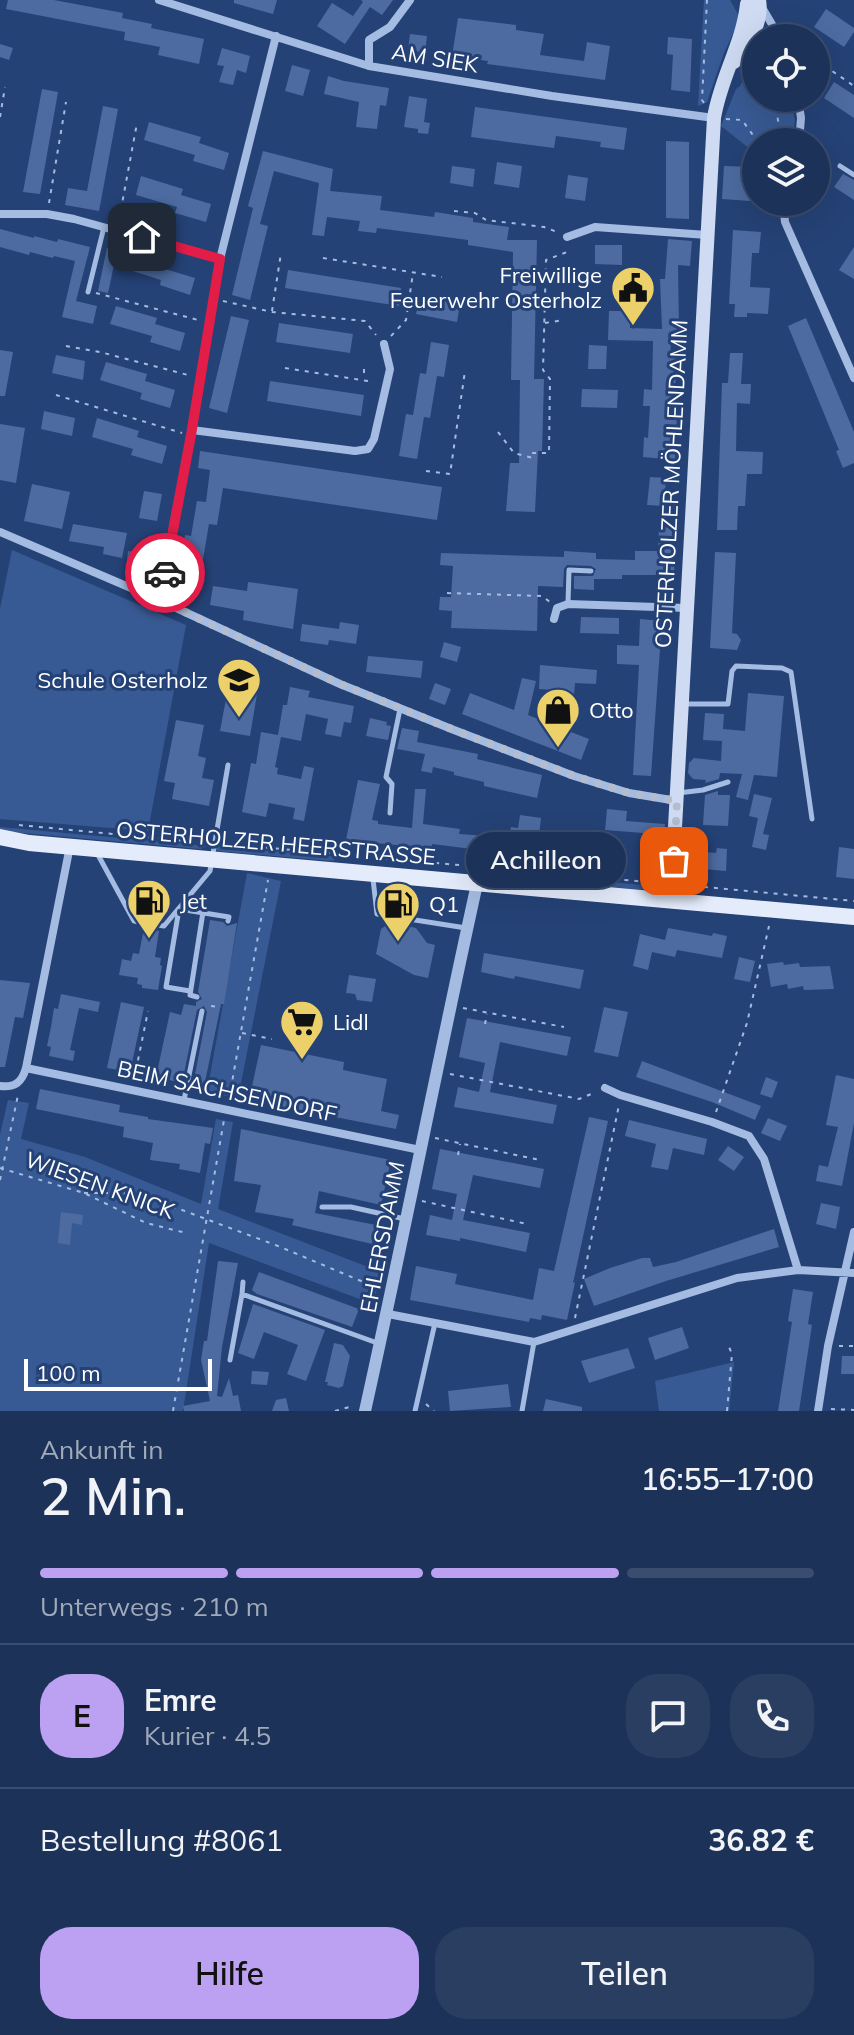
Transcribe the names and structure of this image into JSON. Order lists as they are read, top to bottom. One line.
{"streets":{"main road":["OSTERHOLZER MÖHLENDAMM","OSTERHOLZER HEERSTRASSE"],"street":["AM SIEK","BEIM SACHSENDORF","EHLERSDAMM"],"path":["WIESEN KNICK"]},"crossings":[["AM SIEK","OSTERHOLZER MÖHLENDAMM"],["OSTERHOLZER MÖHLENDAMM","OSTERHOLZER HEERSTRASSE"],["OSTERHOLZER HEERSTRASSE","EHLERSDAMM"],["BEIM SACHSENDORF","EHLERSDAMM"]],"places":{"public building":["Freiwillige Feuerwehr Osterholz"],"school or university":["Schule Osterholz"],"shop":["Otto"],"other":["Achilleon"],"fuel station":["Jet","Q1"],"supermarket":["Lidl"]},"scale_bar":"100 m","page":{"bubble":"Achilleon","scale":"100 m","heading":["2 Min.","Ankunft in","16:55–17:00"],"panel":["Emre","Kurier · 4.5","Bestellung #8061","36.82 €"],"bar":"Unterwegs · 210 m","round":"E","buttons":["Hilfe","Teilen"]}}
